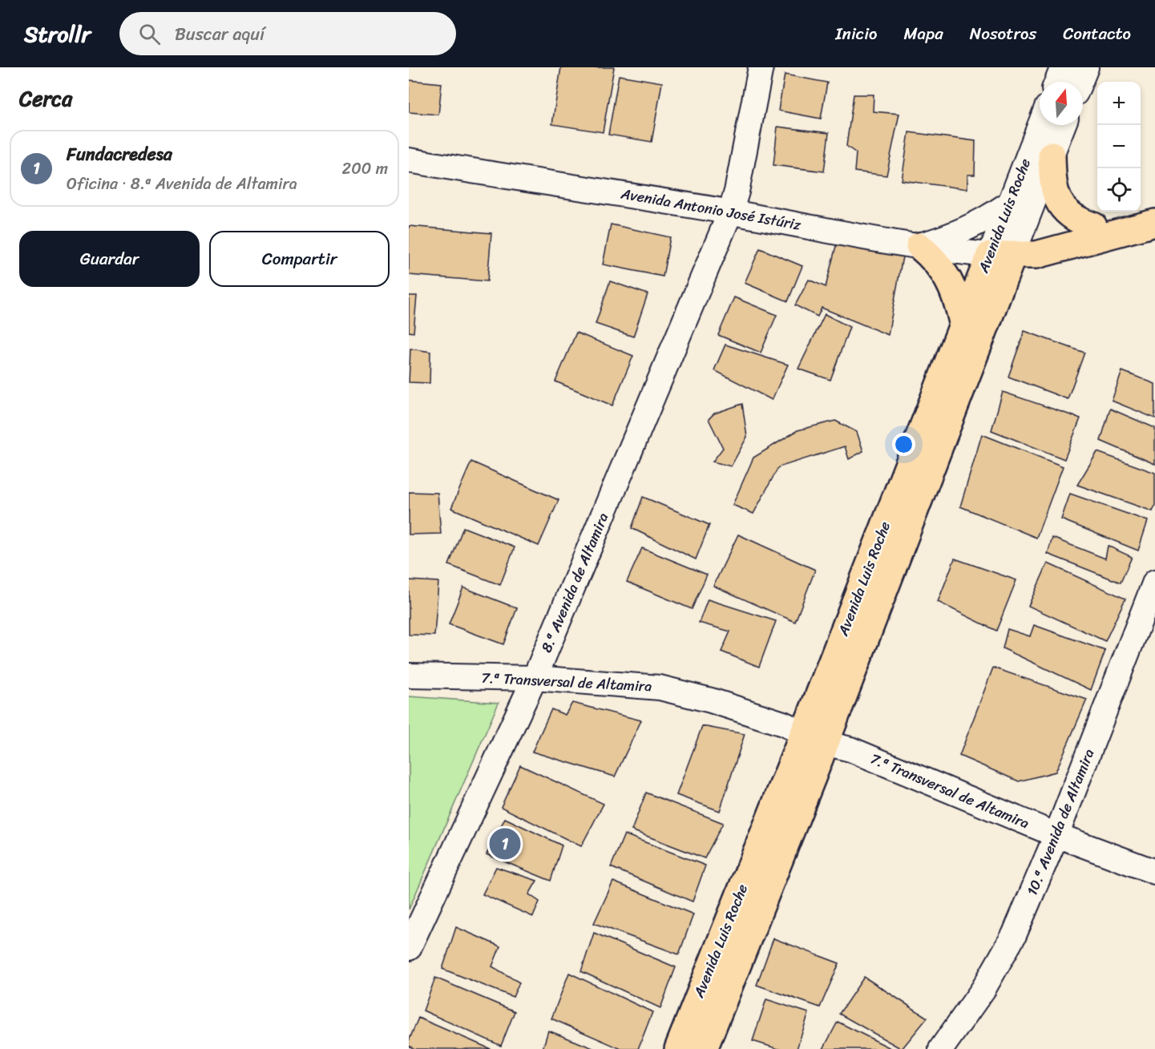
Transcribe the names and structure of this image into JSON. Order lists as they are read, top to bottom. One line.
{"streets":{"main road":["Avenida Antonio José Istúriz","Avenida Luis Roche"],"street":["8.ª Avenida de Altamira","7.ª Transversal de Altamira","10.ª Avenida de Altamira"]},"crossings":[["Avenida Antonio José Istúriz","Avenida Luis Roche"],["Avenida Antonio José Istúriz","8.ª Avenida de Altamira"],["Avenida Luis Roche","7.ª Transversal de Altamira"],["8.ª Avenida de Altamira","7.ª Transversal de Altamira"],["7.ª Transversal de Altamira","10.ª Avenida de Altamira"]],"north":"top","page":{"header":"Strollr","search":"Buscar aquí","nav":["Inicio","Mapa","Nosotros","Contacto"],"heading":"Cerca","map_buttons":["+","−"],"list":[{"mark":"1","name":"Fundacredesa","note":"Oficina · 8.ª Avenida de Altamira","value":"200 m"}],"buttons":["Guardar","Compartir"],"pins":"1"}}
